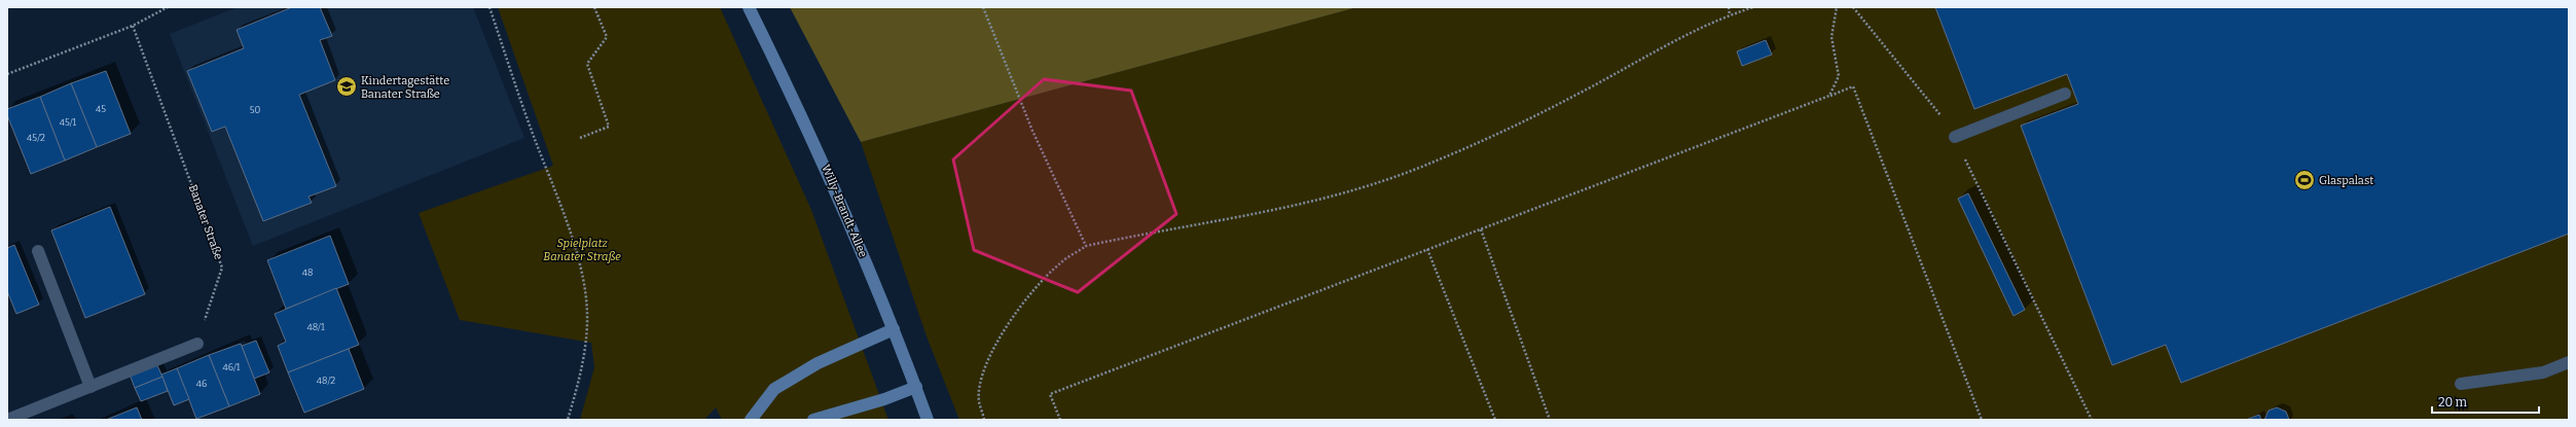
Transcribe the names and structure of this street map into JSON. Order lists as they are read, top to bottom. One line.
{"streets":{"main road":["Willy-Brandt-Allee"],"path":["Banater Straße"]},"parks":["Spielplatz Banater Straße"],"places":{"school or university":["Kindertagestätte Banater Straße"],"sports":["Glaspalast"]},"house_numbers":["45","50","45/1","45/2","48","48/1","46/1","48/2","46"],"scale_bar":"20 m"}
